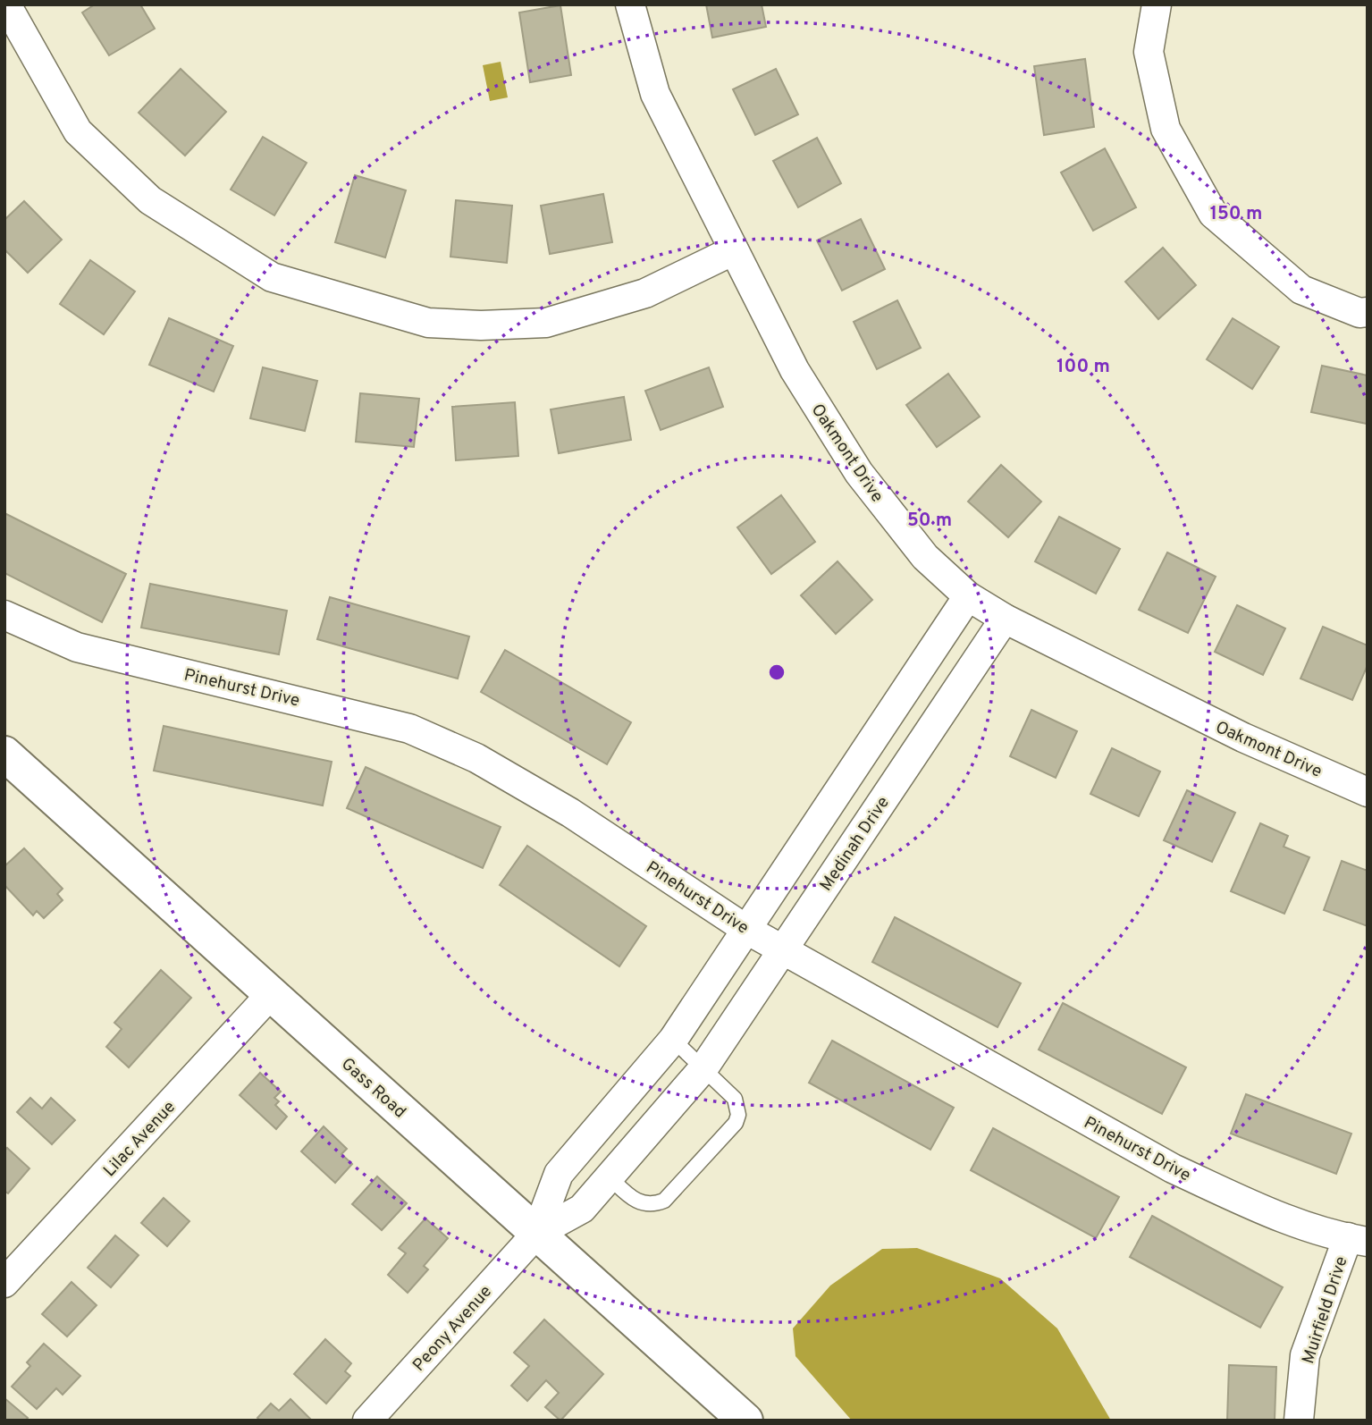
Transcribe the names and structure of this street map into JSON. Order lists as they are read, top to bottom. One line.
{"streets":{"street":["Oakmont Drive","Pinehurst Drive","Medinah Drive","Gass Road","Lilac Avenue","Muirfield Drive","Peony Avenue"]},"crossings":[["Oakmont Drive","Medinah Drive"],["Pinehurst Drive","Medinah Drive"],["Pinehurst Drive","Muirfield Drive"],["Medinah Drive","Gass Road"],["Medinah Drive","Peony Avenue"],["Gass Road","Lilac Avenue"],["Gass Road","Peony Avenue"]],"rings":["150 m","100 m","50 m"]}
